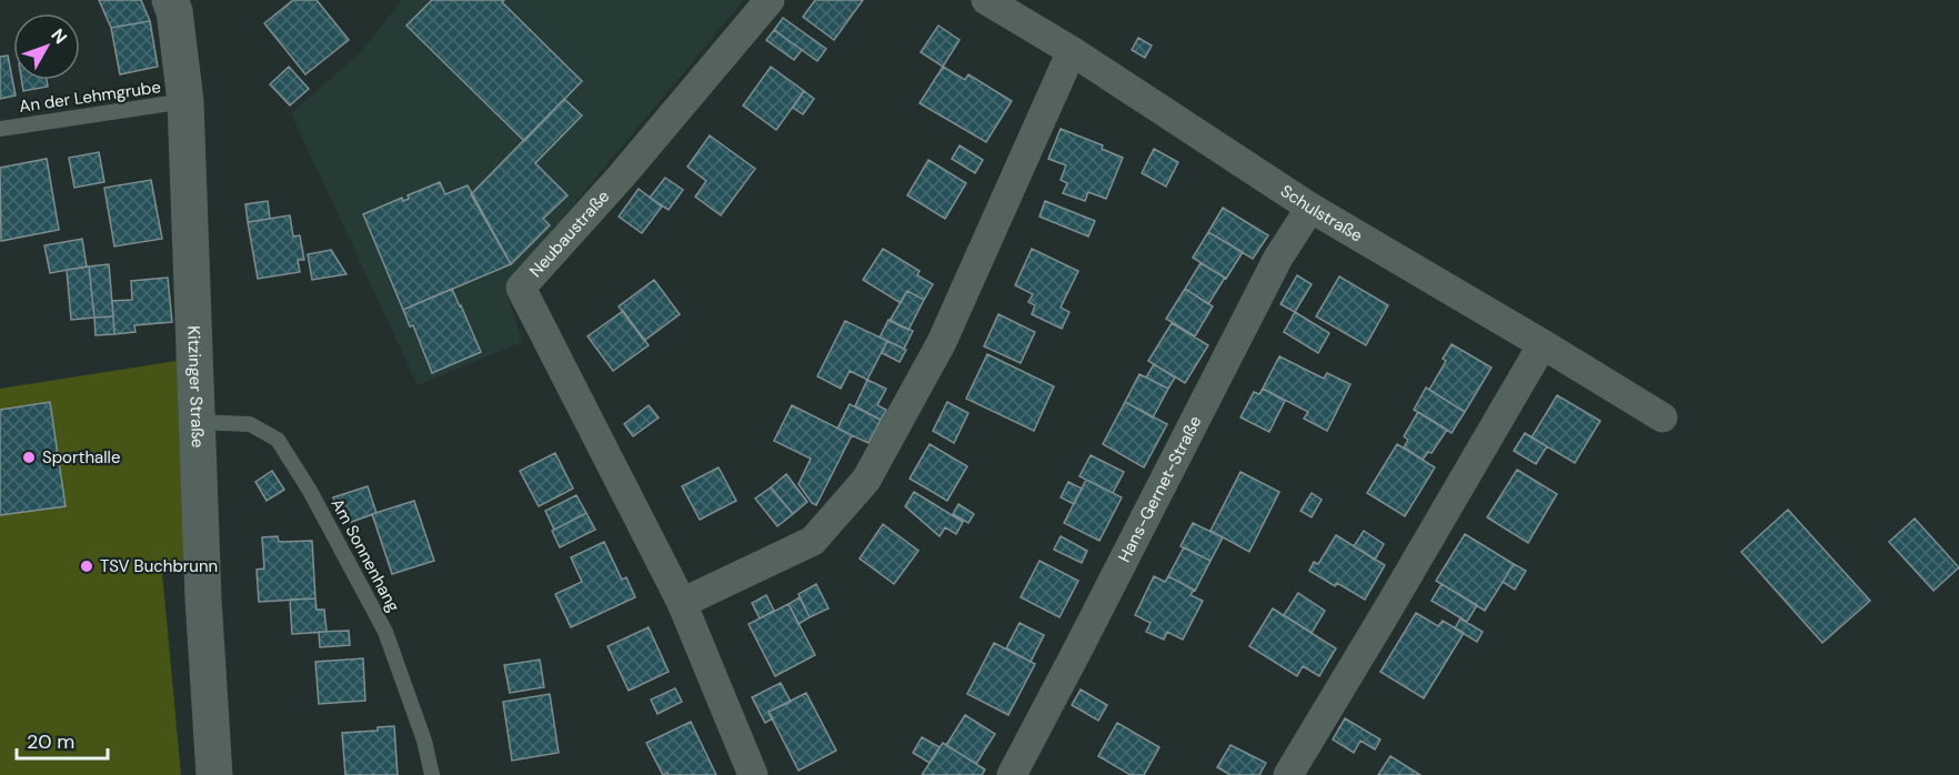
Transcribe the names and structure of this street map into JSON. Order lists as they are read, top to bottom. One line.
{"streets":{"street":["Schulstraße","Neubaustraße","Kitzinger Straße","Hans-Gernet-Straße"],"lane":["An der Lehmgrube","Am Sonnenhang"]},"crossings":[["An der Lehmgrube","Kitzinger Straße"],["Schulstraße","Hans-Gernet-Straße"],["Kitzinger Straße","Am Sonnenhang"]],"places":["Sporthalle","TSV Buchbrunn"],"scale_bar":"20 m","north":"top right"}
